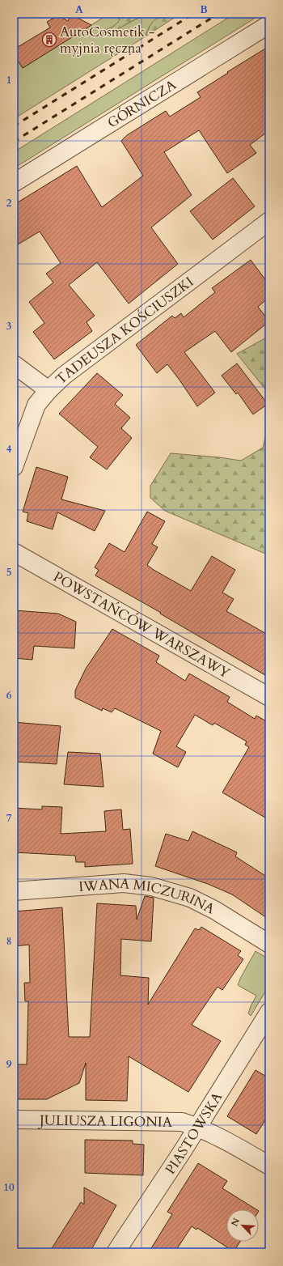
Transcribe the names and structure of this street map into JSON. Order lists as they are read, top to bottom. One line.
{"streets":{"street":["GÓRNICZA","TADEUSZA KOŚCIUSZKI","POWSTAŃCÓW WARSZAWY","IWANA MICZURINA","JULIUSZA LIGONIA","PIASTOWSKA"]},"crossings":[["JULIUSZA LIGONIA","PIASTOWSKA"]],"places":{"building":["AutoCosmetik - myjnia ręczna"]},"north":"top left","grid":{"columns":["A","B"],"rows":["1","2","3","4","5","6","7","8","9","10"]}}
